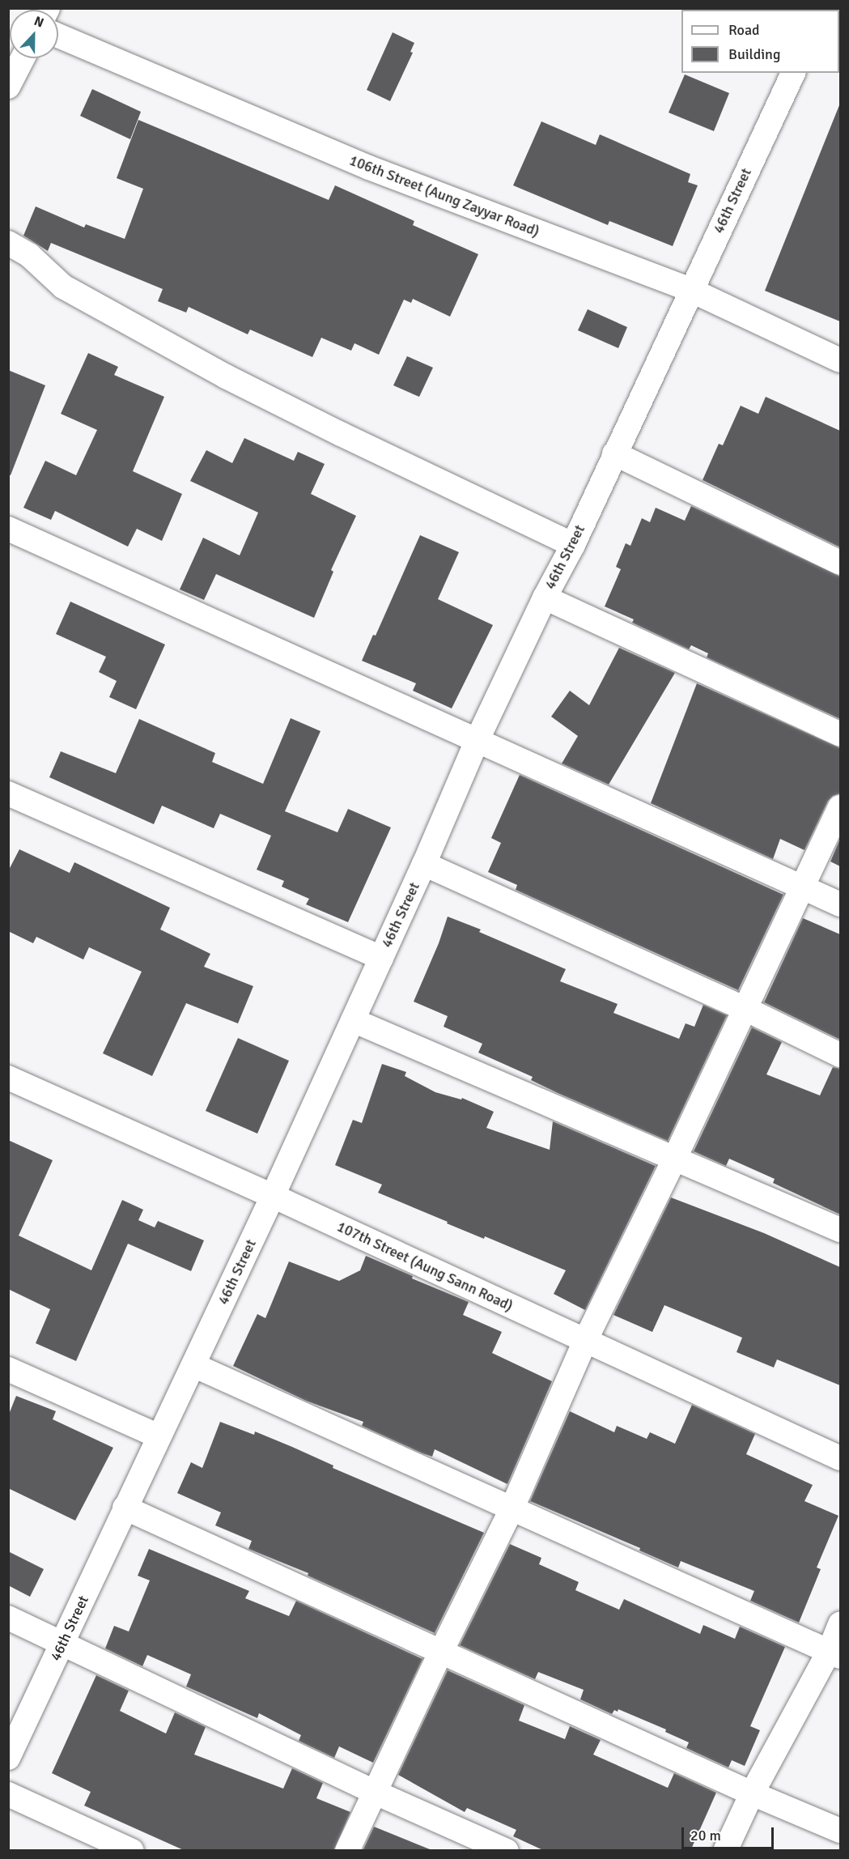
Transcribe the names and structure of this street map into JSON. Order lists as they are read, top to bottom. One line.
{"streets":{"street":["106th Street (Aung Zayyar Road)","46th Street","107th Street (Aung Sann Road)"]},"crossings":[["106th Street (Aung Zayyar Road)","46th Street"],["46th Street","107th Street (Aung Sann Road)"]],"legend":["Road","Building"],"scale_bar":"20 m","north":"top"}
